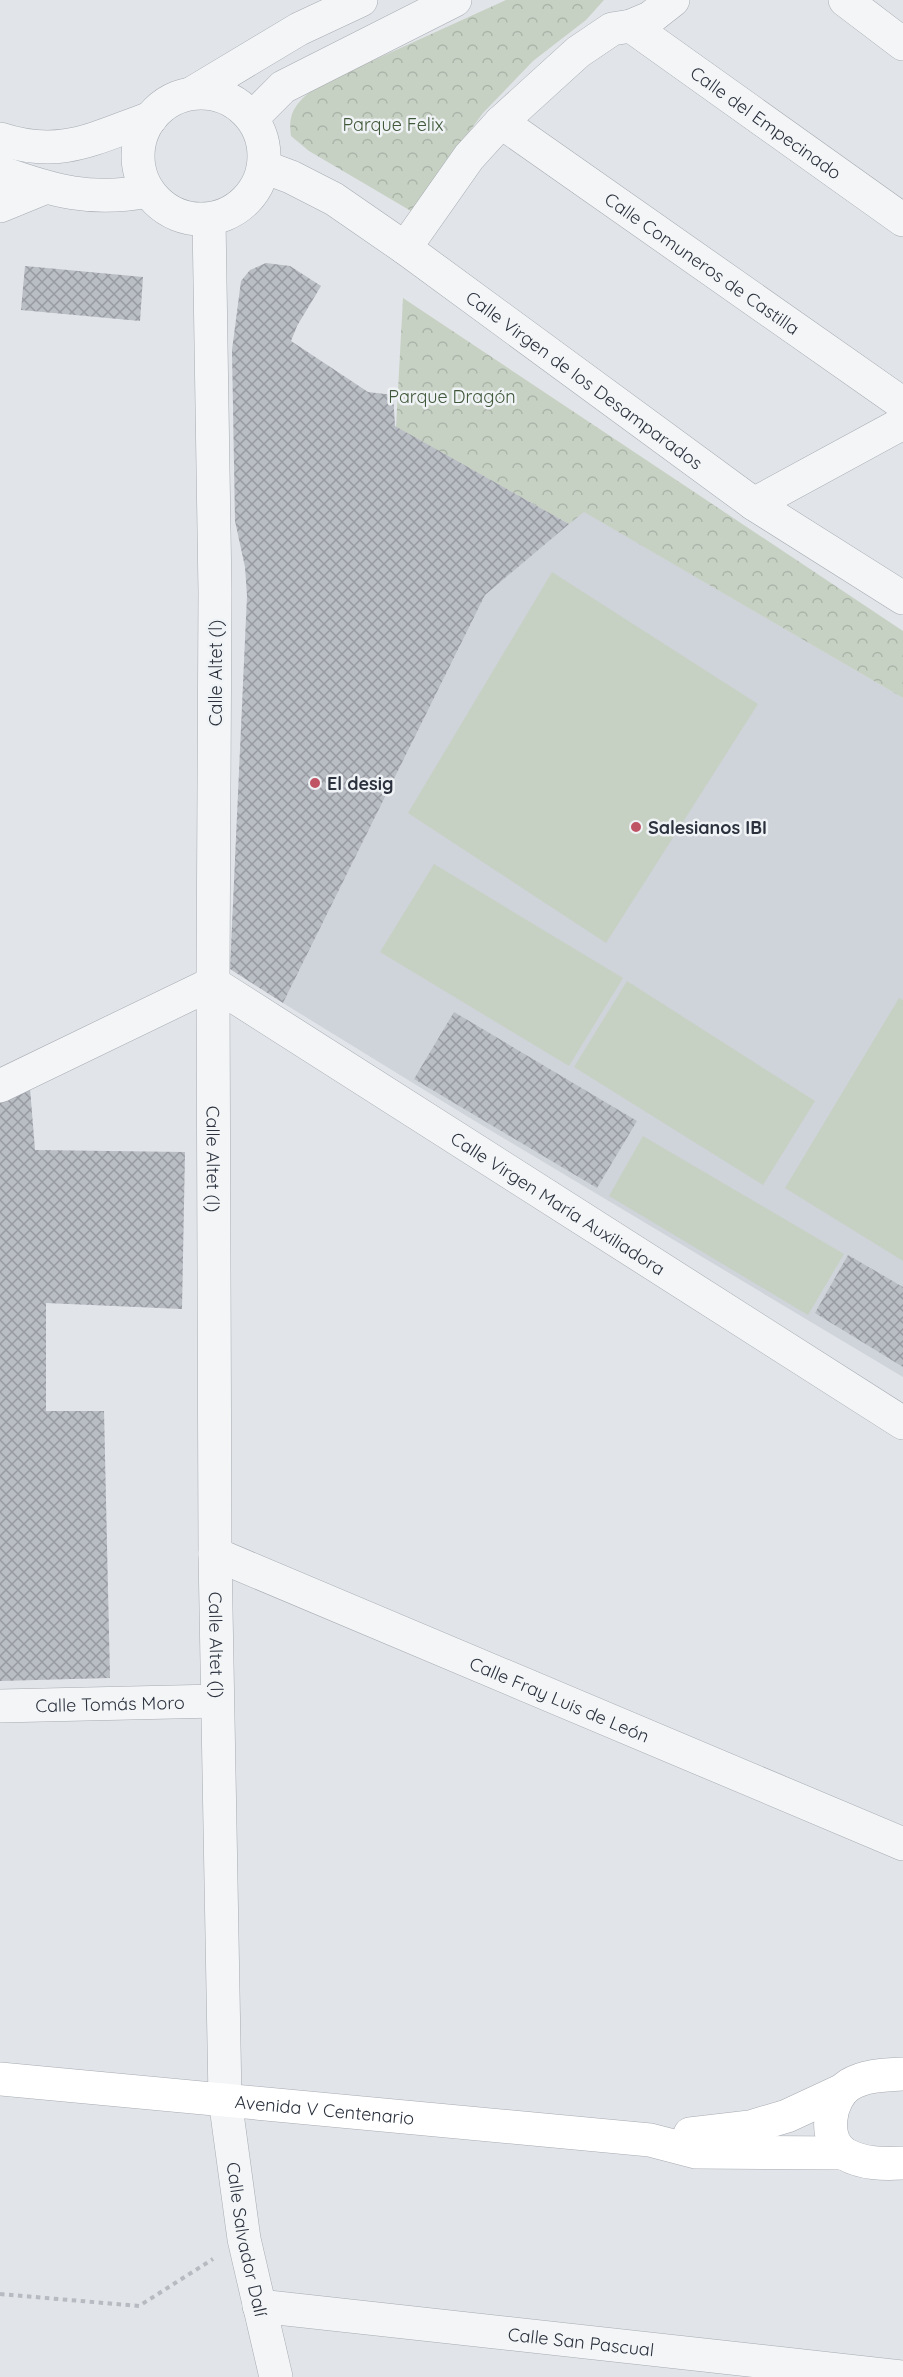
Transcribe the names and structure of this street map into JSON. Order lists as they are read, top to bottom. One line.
{"streets":{"main road":["Avenida V Centenario"],"street":["Calle del Empecinado","Calle Comuneros de Castilla","Calle Virgen de los Desamparados","Calle Altet (l)","Calle Virgen María Auxiliadora","Calle Fray Luis de León","Calle Tomás Moro","Calle Salvador Dalí","Calle San Pascual"]},"crossings":[["Calle Virgen de los Desamparados","Calle Altet (l)"],["Calle Altet (l)","Calle Virgen María Auxiliadora"],["Calle Altet (l)","Calle Fray Luis de León"],["Calle Altet (l)","Calle Tomás Moro"],["Calle Altet (l)","Avenida V Centenario"],["Calle Altet (l)","Calle Salvador Dalí"],["Avenida V Centenario","Calle Salvador Dalí"],["Calle Salvador Dalí","Calle San Pascual"]],"parks":["Parque Felix","Parque Dragón"],"places":["El desig","Salesianos IBI"]}
